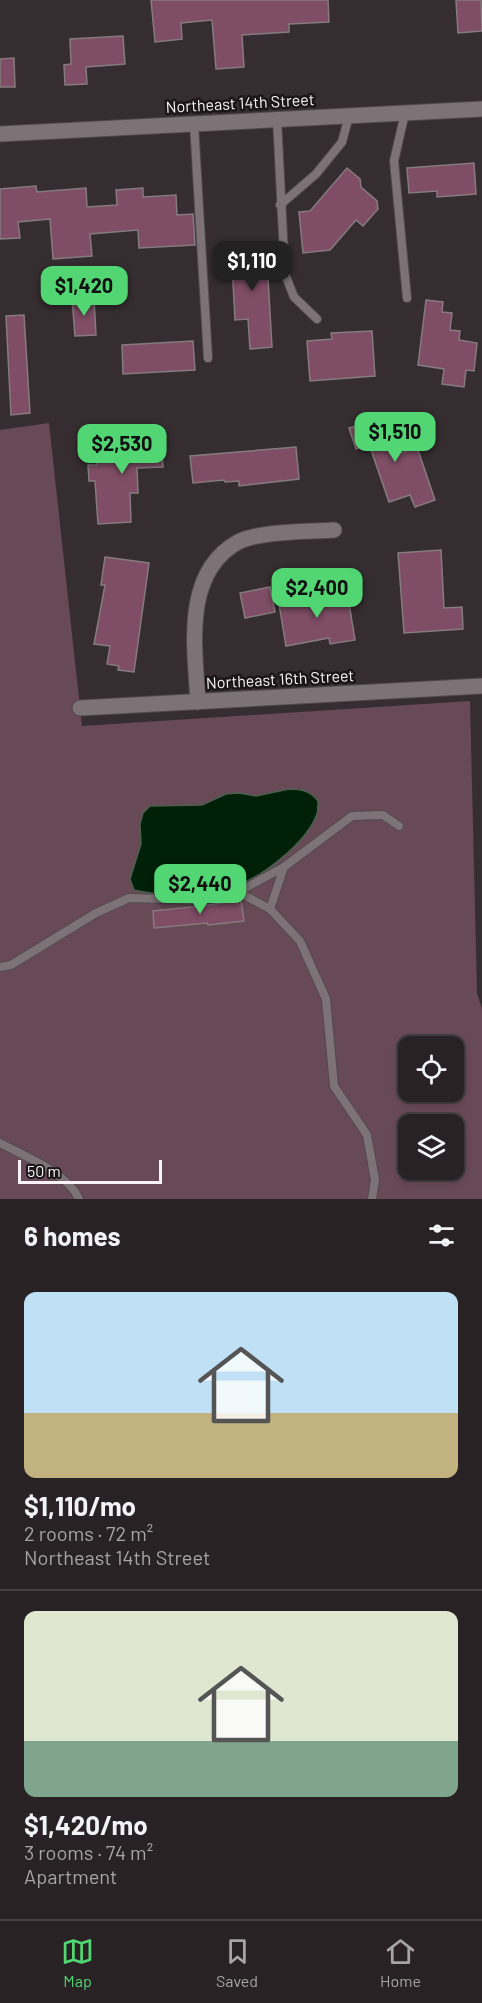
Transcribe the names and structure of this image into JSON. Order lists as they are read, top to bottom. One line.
{"streets":{"street":["Northeast 14th Street","Northeast 16th Street"]},"scale_bar":"50 m","page":{"price":["$1,110","$1,420","$1,510","$2,530","$2,400","$2,440"],"scale":"50 m","heading":"6 homes","list":[{"name":"$1,110/mo","note":"2 rooms · 72 m² · Northeast 14th Street"},{"name":"$1,420/mo","note":"3 rooms · 74 m² · Apartment"}],"tabs":["Map","Saved","Home"]}}
